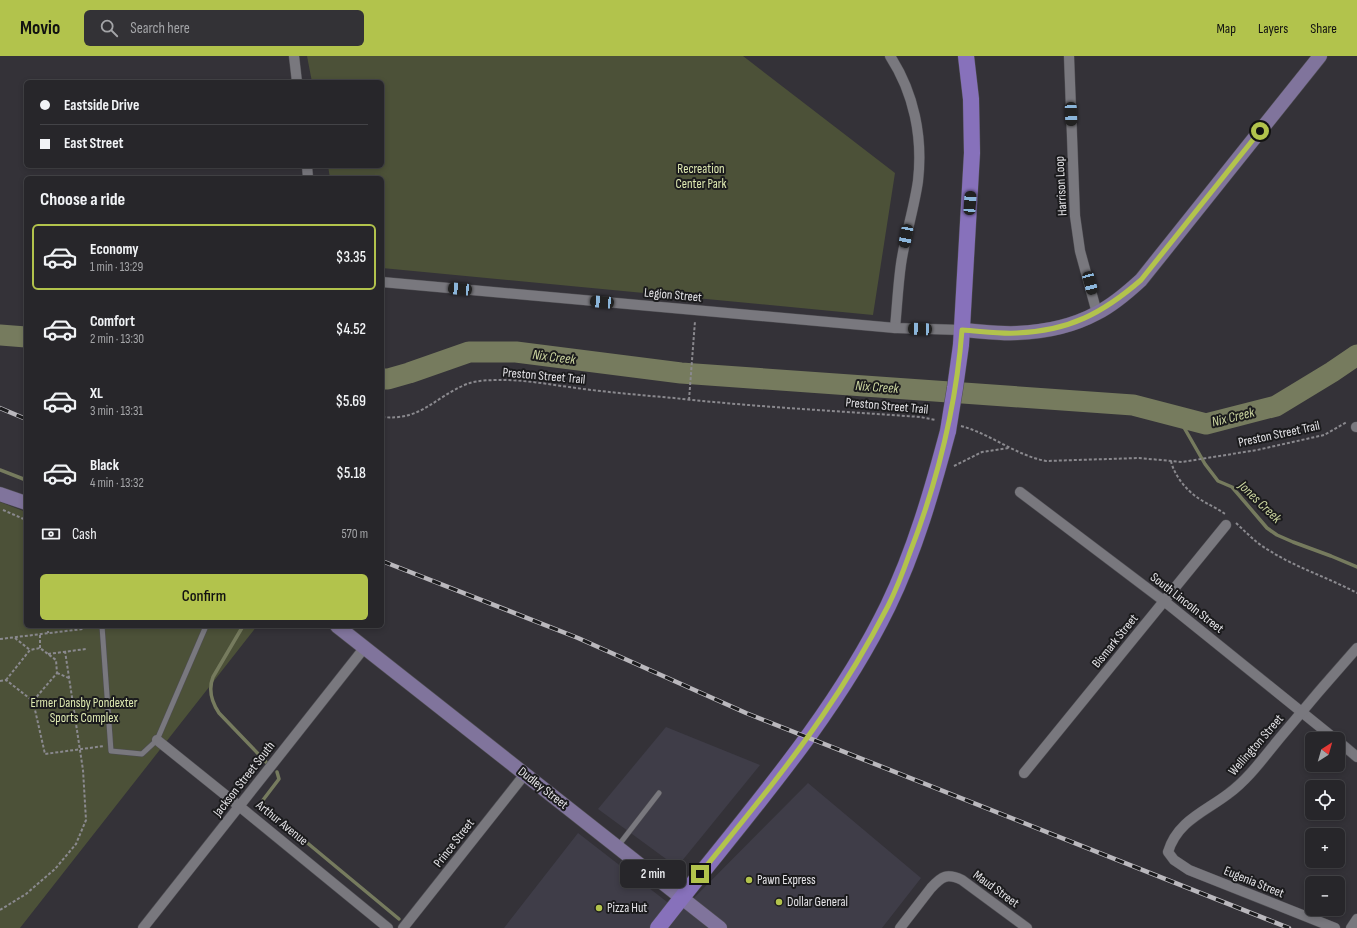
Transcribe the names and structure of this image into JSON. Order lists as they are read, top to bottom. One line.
{"streets":{"street":["Harrison Loop","Legion Street","South Lincoln Street","Bismark Street","Wellington Street","Jackson Street South","Dudley Street","Arthur Avenue","Prince Street","Eugenia Street","Maud Street"],"path":["Preston Street Trail"]},"crossings":[["South Lincoln Street","Bismark Street"],["South Lincoln Street","Wellington Street"],["Wellington Street","Eugenia Street"],["Jackson Street South","Dudley Street"],["Jackson Street South","Arthur Avenue"],["Dudley Street","Prince Street"]],"water":["Nix Creek","Jones Creek"],"parks":["Recreation Center Park","Ermer Dansby Pondexter Sports Complex"],"places":["Pawn Express","Dollar General","Pizza Hut"],"north":"top right","page":{"header":"Movio","search":"Search here","nav":["Map","Layers","Share"],"banner":["Eastside Drive","East Street"],"heading":"Choose a ride","list":[{"name":"Economy","note":"1 min · 13:29","value":"$3.35"},{"name":"Comfort","note":"2 min · 13:30","value":"$4.52"},{"name":"XL","note":"3 min · 13:31","value":"$5.69"},{"name":"Black","note":"4 min · 13:32","value":"$5.18"}],"pay":["Cash","570 m"],"buttons":"Confirm","map_buttons":["+","−"],"bubble":"2 min"}}
